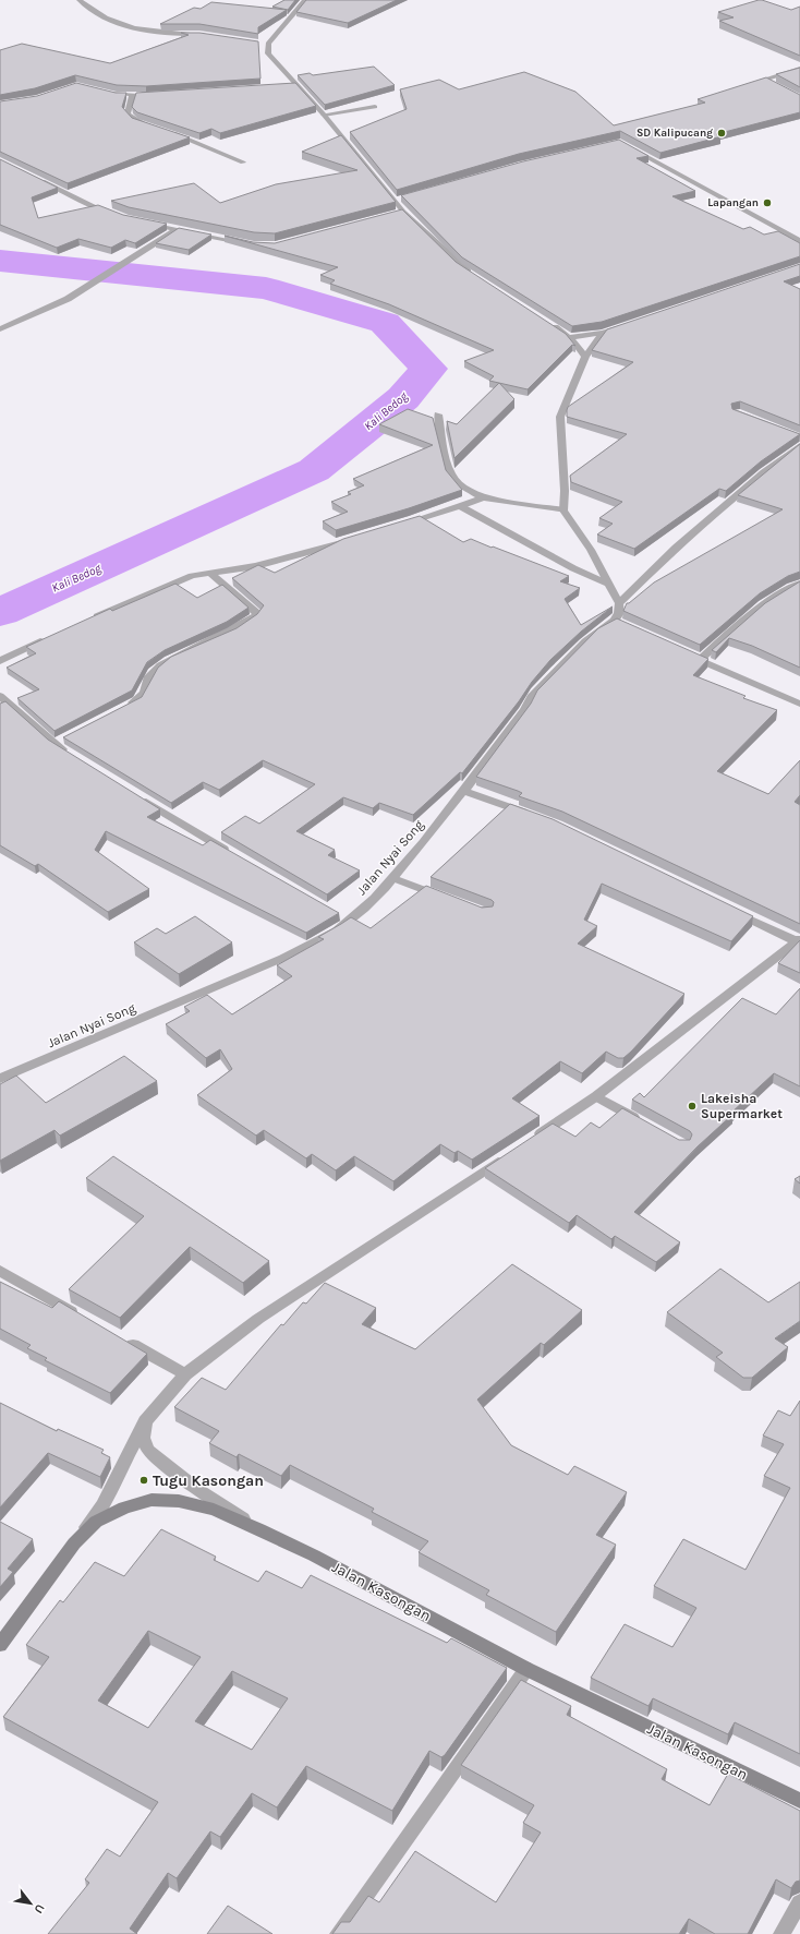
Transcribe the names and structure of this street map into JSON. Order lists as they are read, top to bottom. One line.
{"streets":{"main road":["Jalan Kasongan"],"street":["Jalan Nyai Song"]},"water":["Kali Bedog"],"places":["SD Kalipucang","Lapangan","Lakeisha Supermarket","Tugu Kasongan"],"north":"bottom right"}
